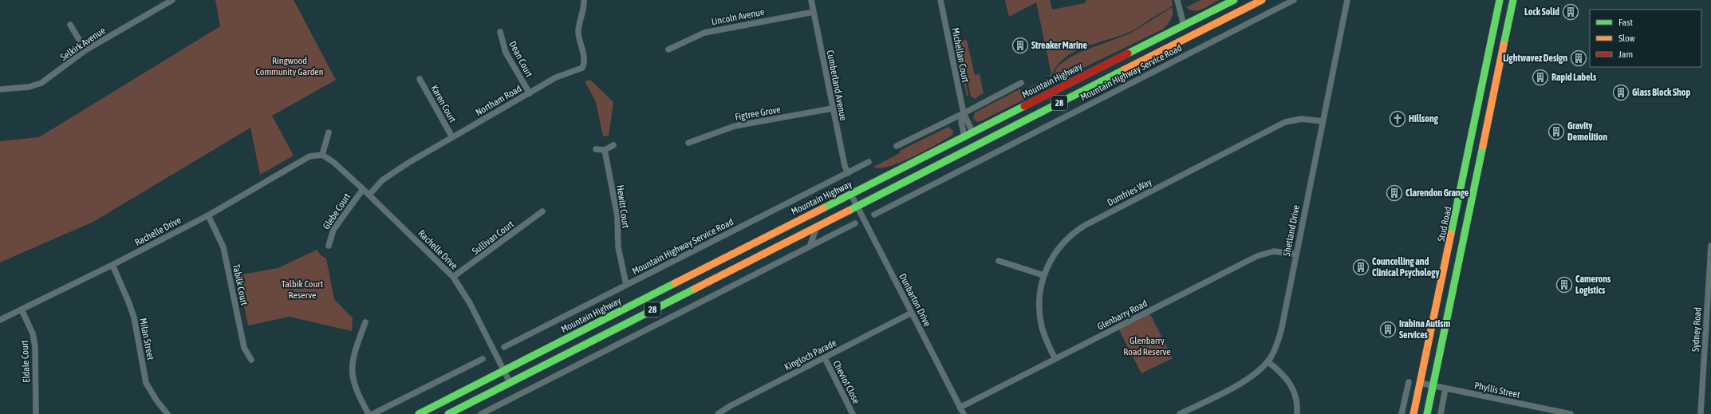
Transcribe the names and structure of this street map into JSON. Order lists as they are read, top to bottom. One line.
{"streets":{"main road":["Mountain Highway","28","Stud Road"],"street":["Lincoln Avenue","Selkirk Avenue","Michellan Court","Dean Court","Mountain Highway Service Road","Cumberland Avenue","Northam Road","Karen Court","Figtree Grove","Dumfries Way","Hewitt Court","Glebe Court","Shetland Drive","Rachelle Drive","Sullivan Court","Tabilk Court","Dunbarton Drive","Glenbarry Road","Sydney Road","Milan Street","Kingloch Parade","Eldale Court","Cheviot Close","Phyllis Street"]},"crossings":[["Lincoln Avenue","Cumberland Avenue"],["Michellan Court","Mountain Highway"],["Dean Court","Northam Road"],["Mountain Highway Service Road","Cumberland Avenue"],["Mountain Highway Service Road","Hewitt Court"],["Mountain Highway","Rachelle Drive"],["Mountain Highway","Dunbarton Drive"],["Cumberland Avenue","Figtree Grove"],["Northam Road","Karen Court"],["Northam Road","Rachelle Drive"],["28","Rachelle Drive"],["28","Dunbarton Drive"],["Dumfries Way","Shetland Drive"],["Dumfries Way","Glenbarry Road"],["Glebe Court","Rachelle Drive"],["Stud Road","Phyllis Street"],["Shetland Drive","Glenbarry Road"],["Rachelle Drive","Sullivan Court"],["Rachelle Drive","Tabilk Court"],["Rachelle Drive","Milan Street"],["Rachelle Drive","Eldale Court"],["Dunbarton Drive","Glenbarry Road"],["Dunbarton Drive","Kingloch Parade"],["Kingloch Parade","Cheviot Close"]],"parks":["Ringwood Community Garden","Talbik Court Reserve","Glenbarry Road Reserve"],"places":{"building":["Lock Solid","Streaker Marine","Lightwavez Design","Rapid Labels","Glass Block Shop","Gravity Demolition","Clarendon Grange","Councelling and Clinical Psychology","Camerons Logistics","Irabina Autism Services"],"church":["Hillsong"]},"legend":["Fast","Slow","Jam"]}
